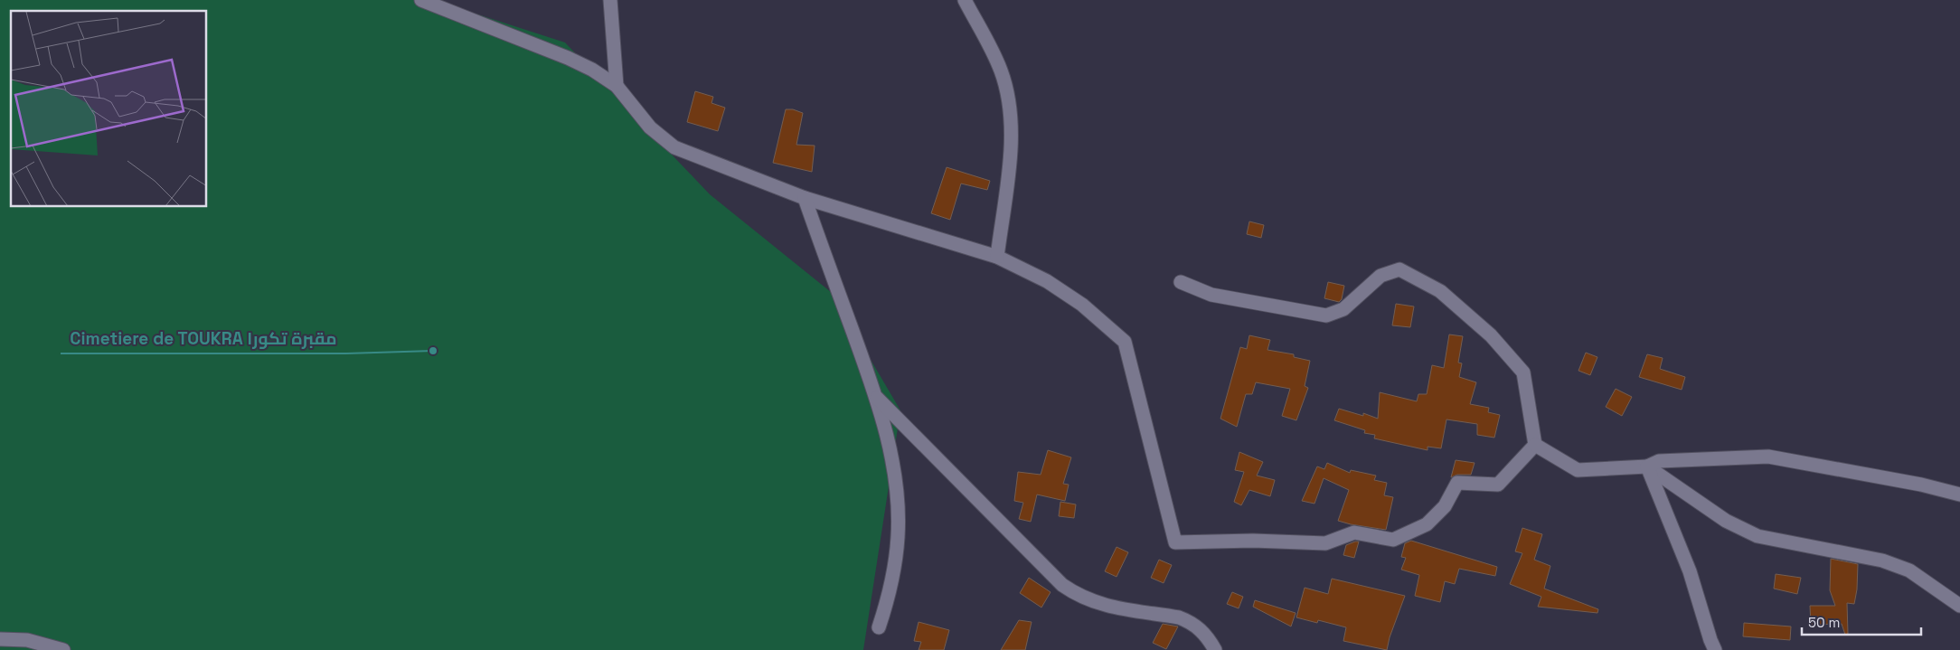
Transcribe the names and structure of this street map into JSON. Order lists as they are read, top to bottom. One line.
{"places":["Cimetiere de TOUKRA مقبرة تكورا"],"scale_bar":"50 m"}
